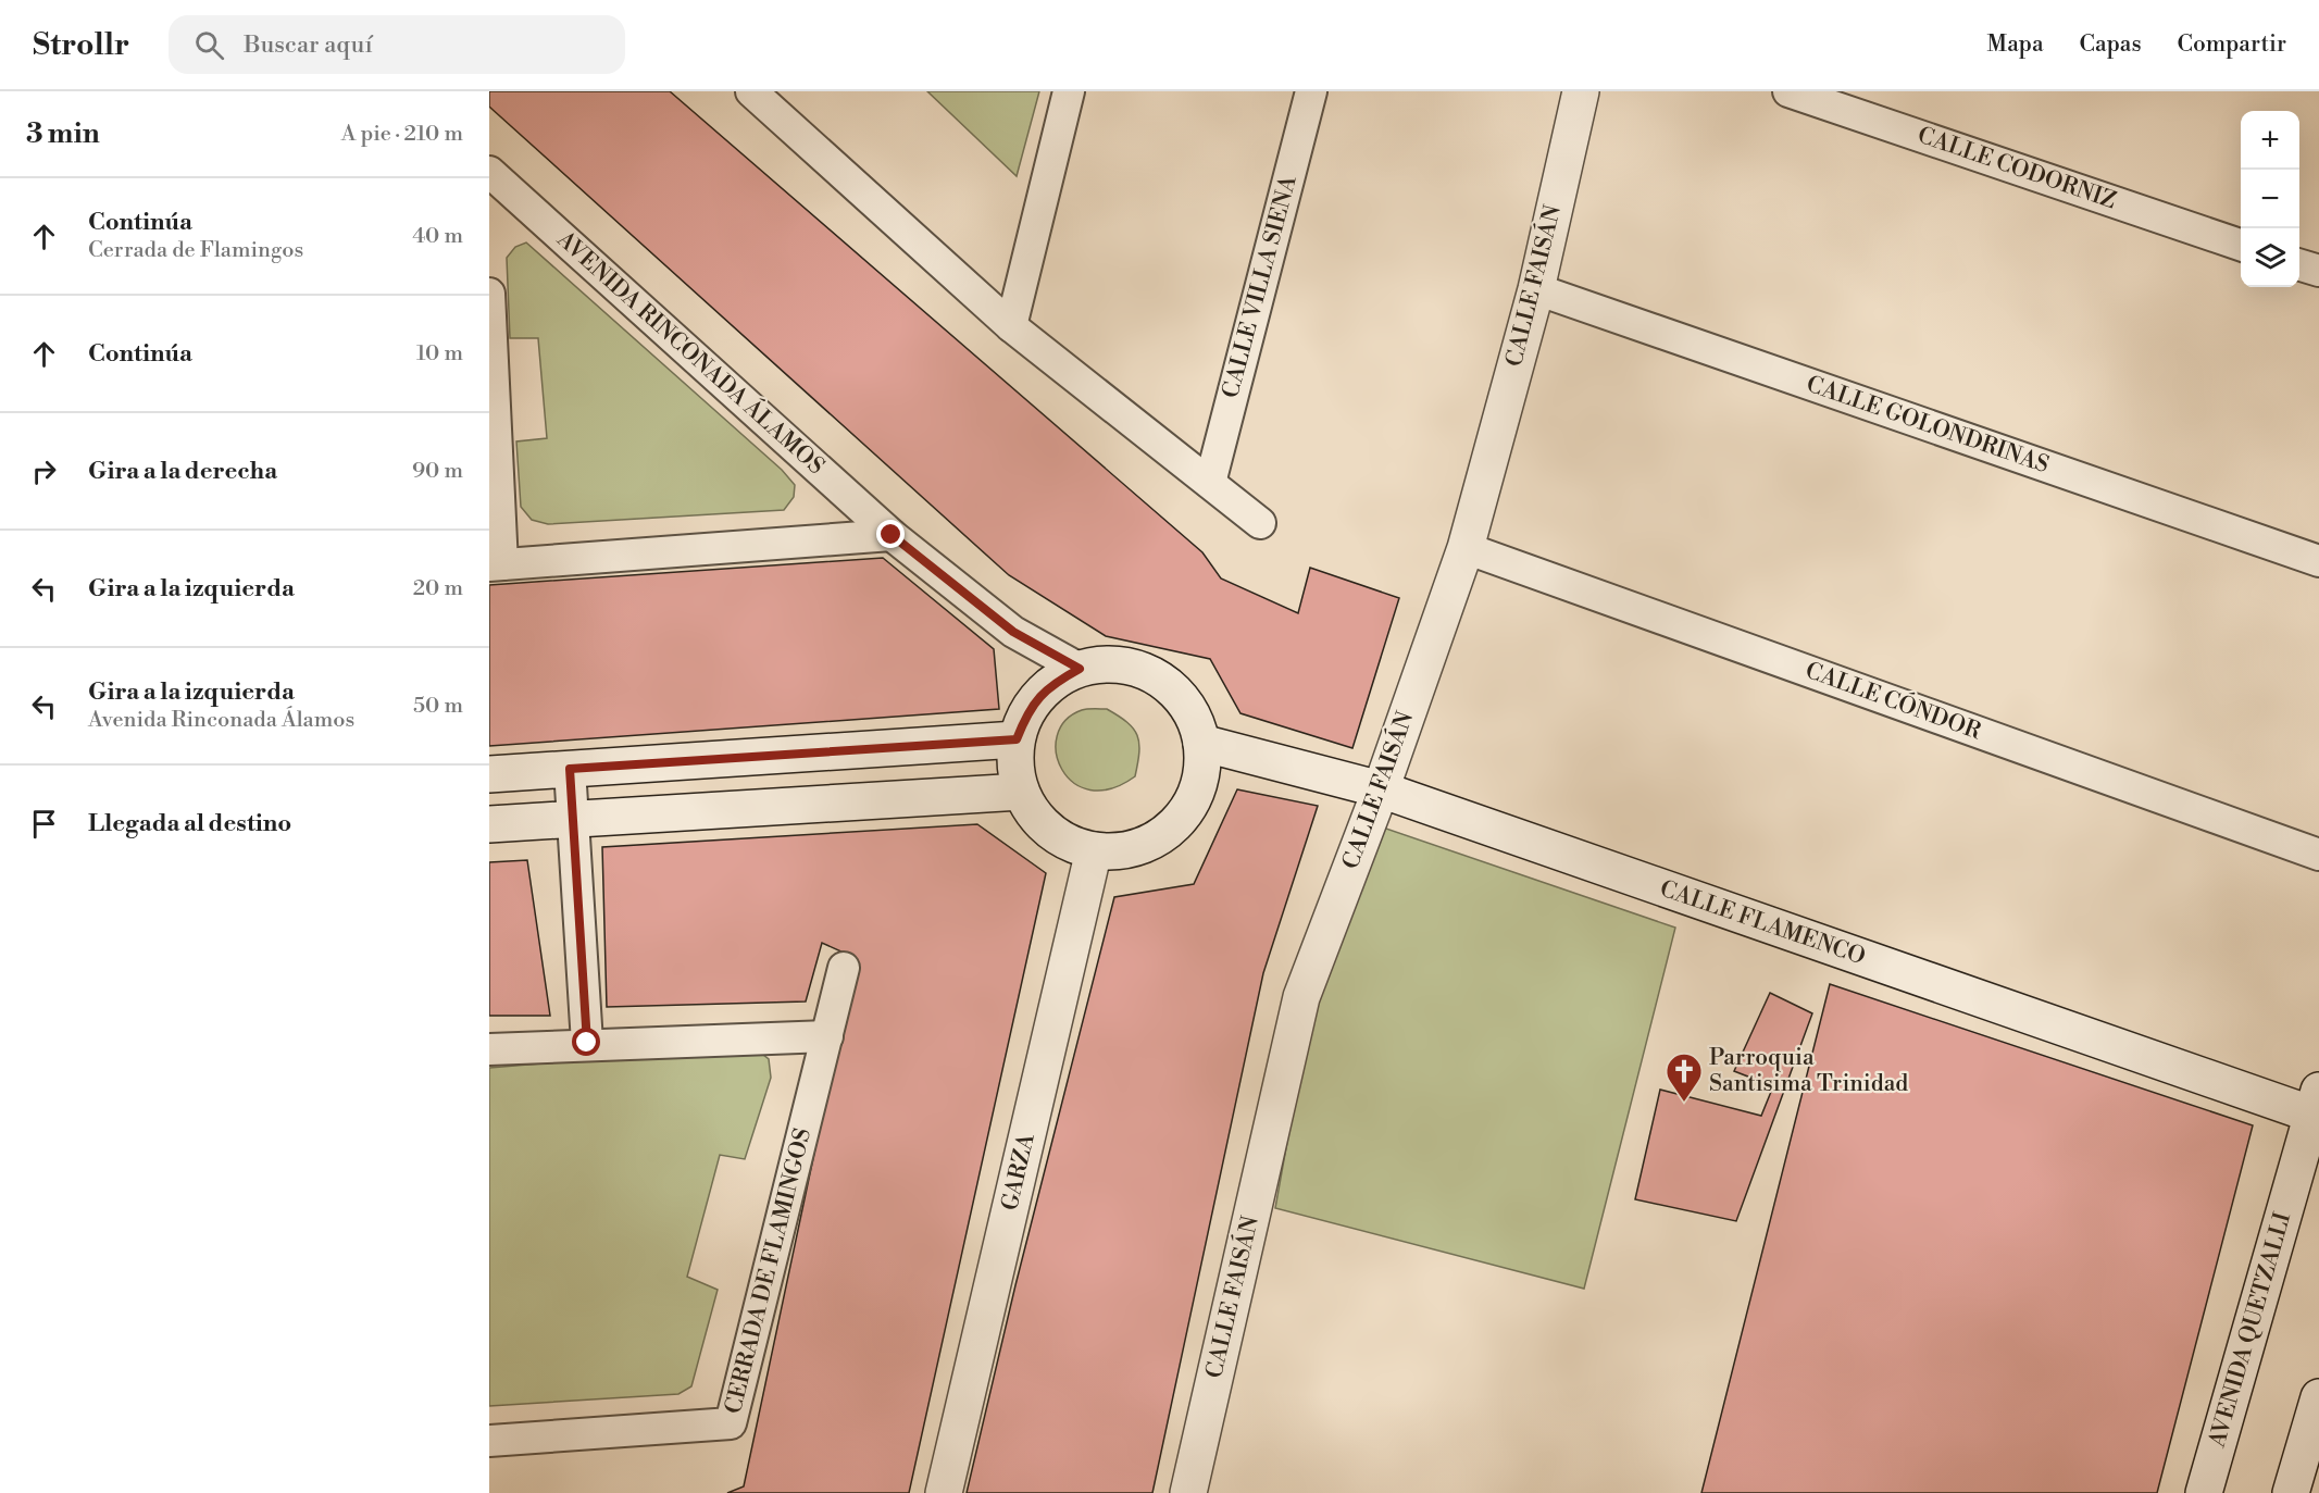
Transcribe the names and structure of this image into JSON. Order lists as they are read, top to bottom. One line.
{"streets":{"main road":["CALLE FAISÁN","CALLE FLAMENCO","GARZA","AVENIDA QUETZALLI"],"street":["CALLE CODORNIZ","CALLE VILLA SIENA","AVENIDA RINCONADA ÁLAMOS","CALLE GOLONDRINAS","CALLE CÓNDOR","CERRADA DE FLAMINGOS"]},"crossings":[["CALLE FAISÁN","CALLE GOLONDRINAS"],["CALLE FAISÁN","CALLE CÓNDOR"],["CALLE FAISÁN","CALLE FLAMENCO"],["AVENIDA RINCONADA ÁLAMOS","CALLE FLAMENCO"],["AVENIDA RINCONADA ÁLAMOS","GARZA"],["CALLE FLAMENCO","GARZA"],["CALLE FLAMENCO","AVENIDA QUETZALLI"]],"places":{"church":["Parroquia Santisima Trinidad"]},"page":{"header":"Strollr","search":"Buscar aquí","nav":["Mapa","Capas","Compartir"],"heading":["3 min","A pie · 210 m"],"map_buttons":["+","−"],"list":[["Continúa","Cerrada de Flamingos","40 m"],["Continúa","10 m"],["Gira a la derecha","90 m"],["Gira a la izquierda","20 m"],["Gira a la izquierda","Avenida Rinconada Álamos","50 m"],"Llegada al destino"]}}
